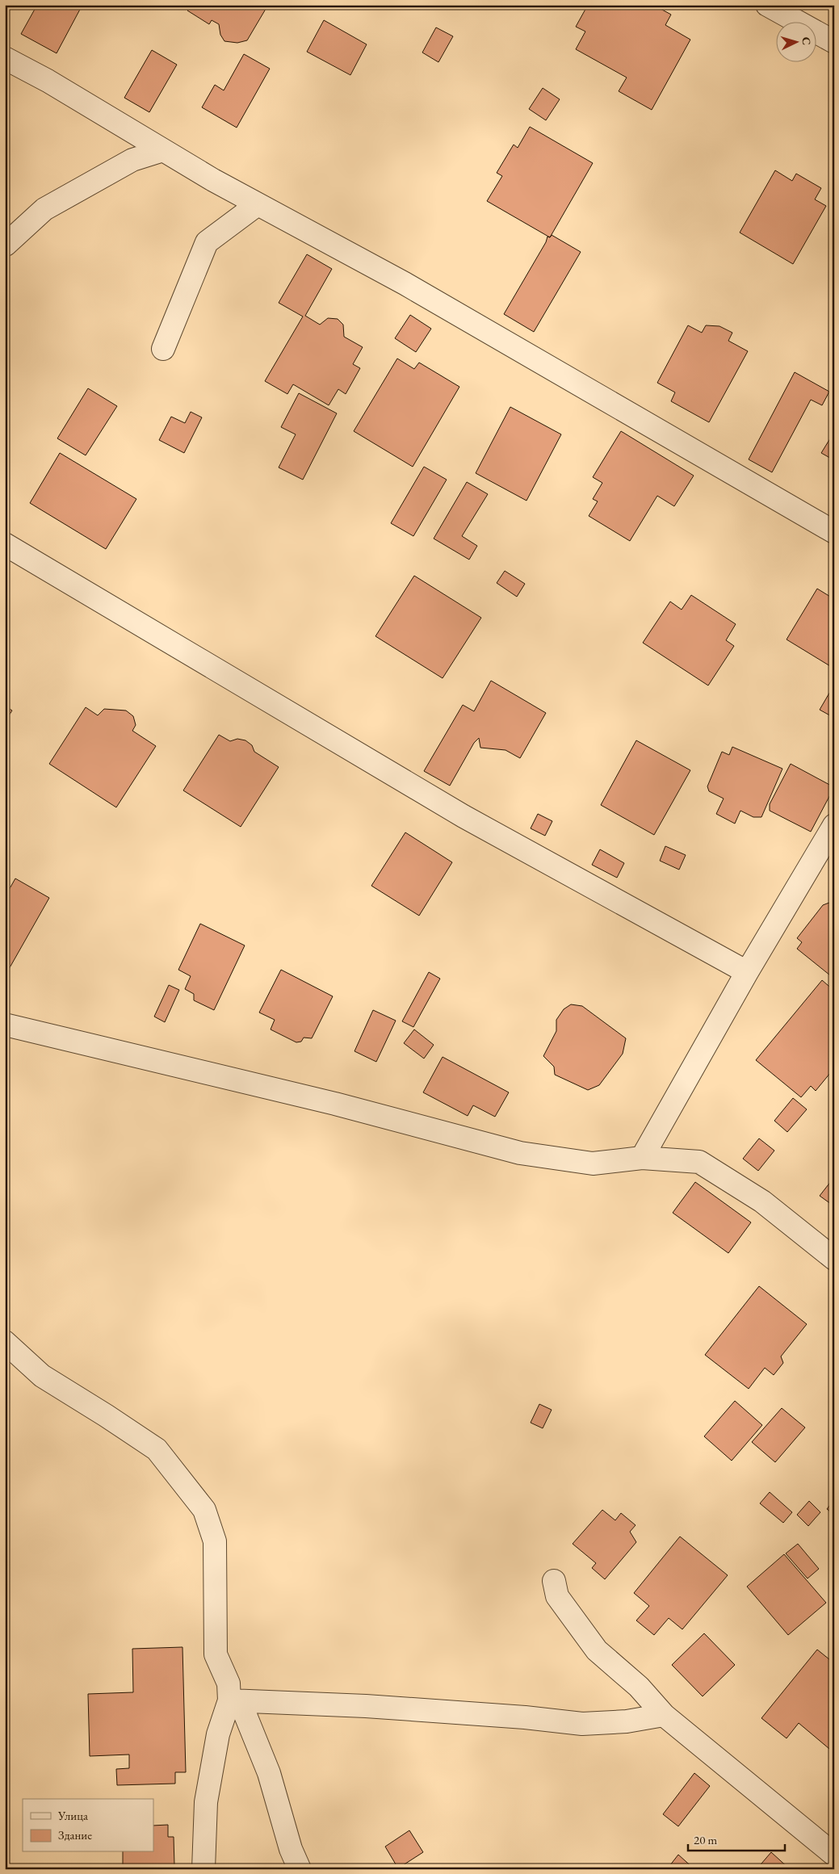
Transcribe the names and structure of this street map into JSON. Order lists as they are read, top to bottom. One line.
{"legend":["Улица","Здание"],"scale_bar":"20 m","north":"right"}
